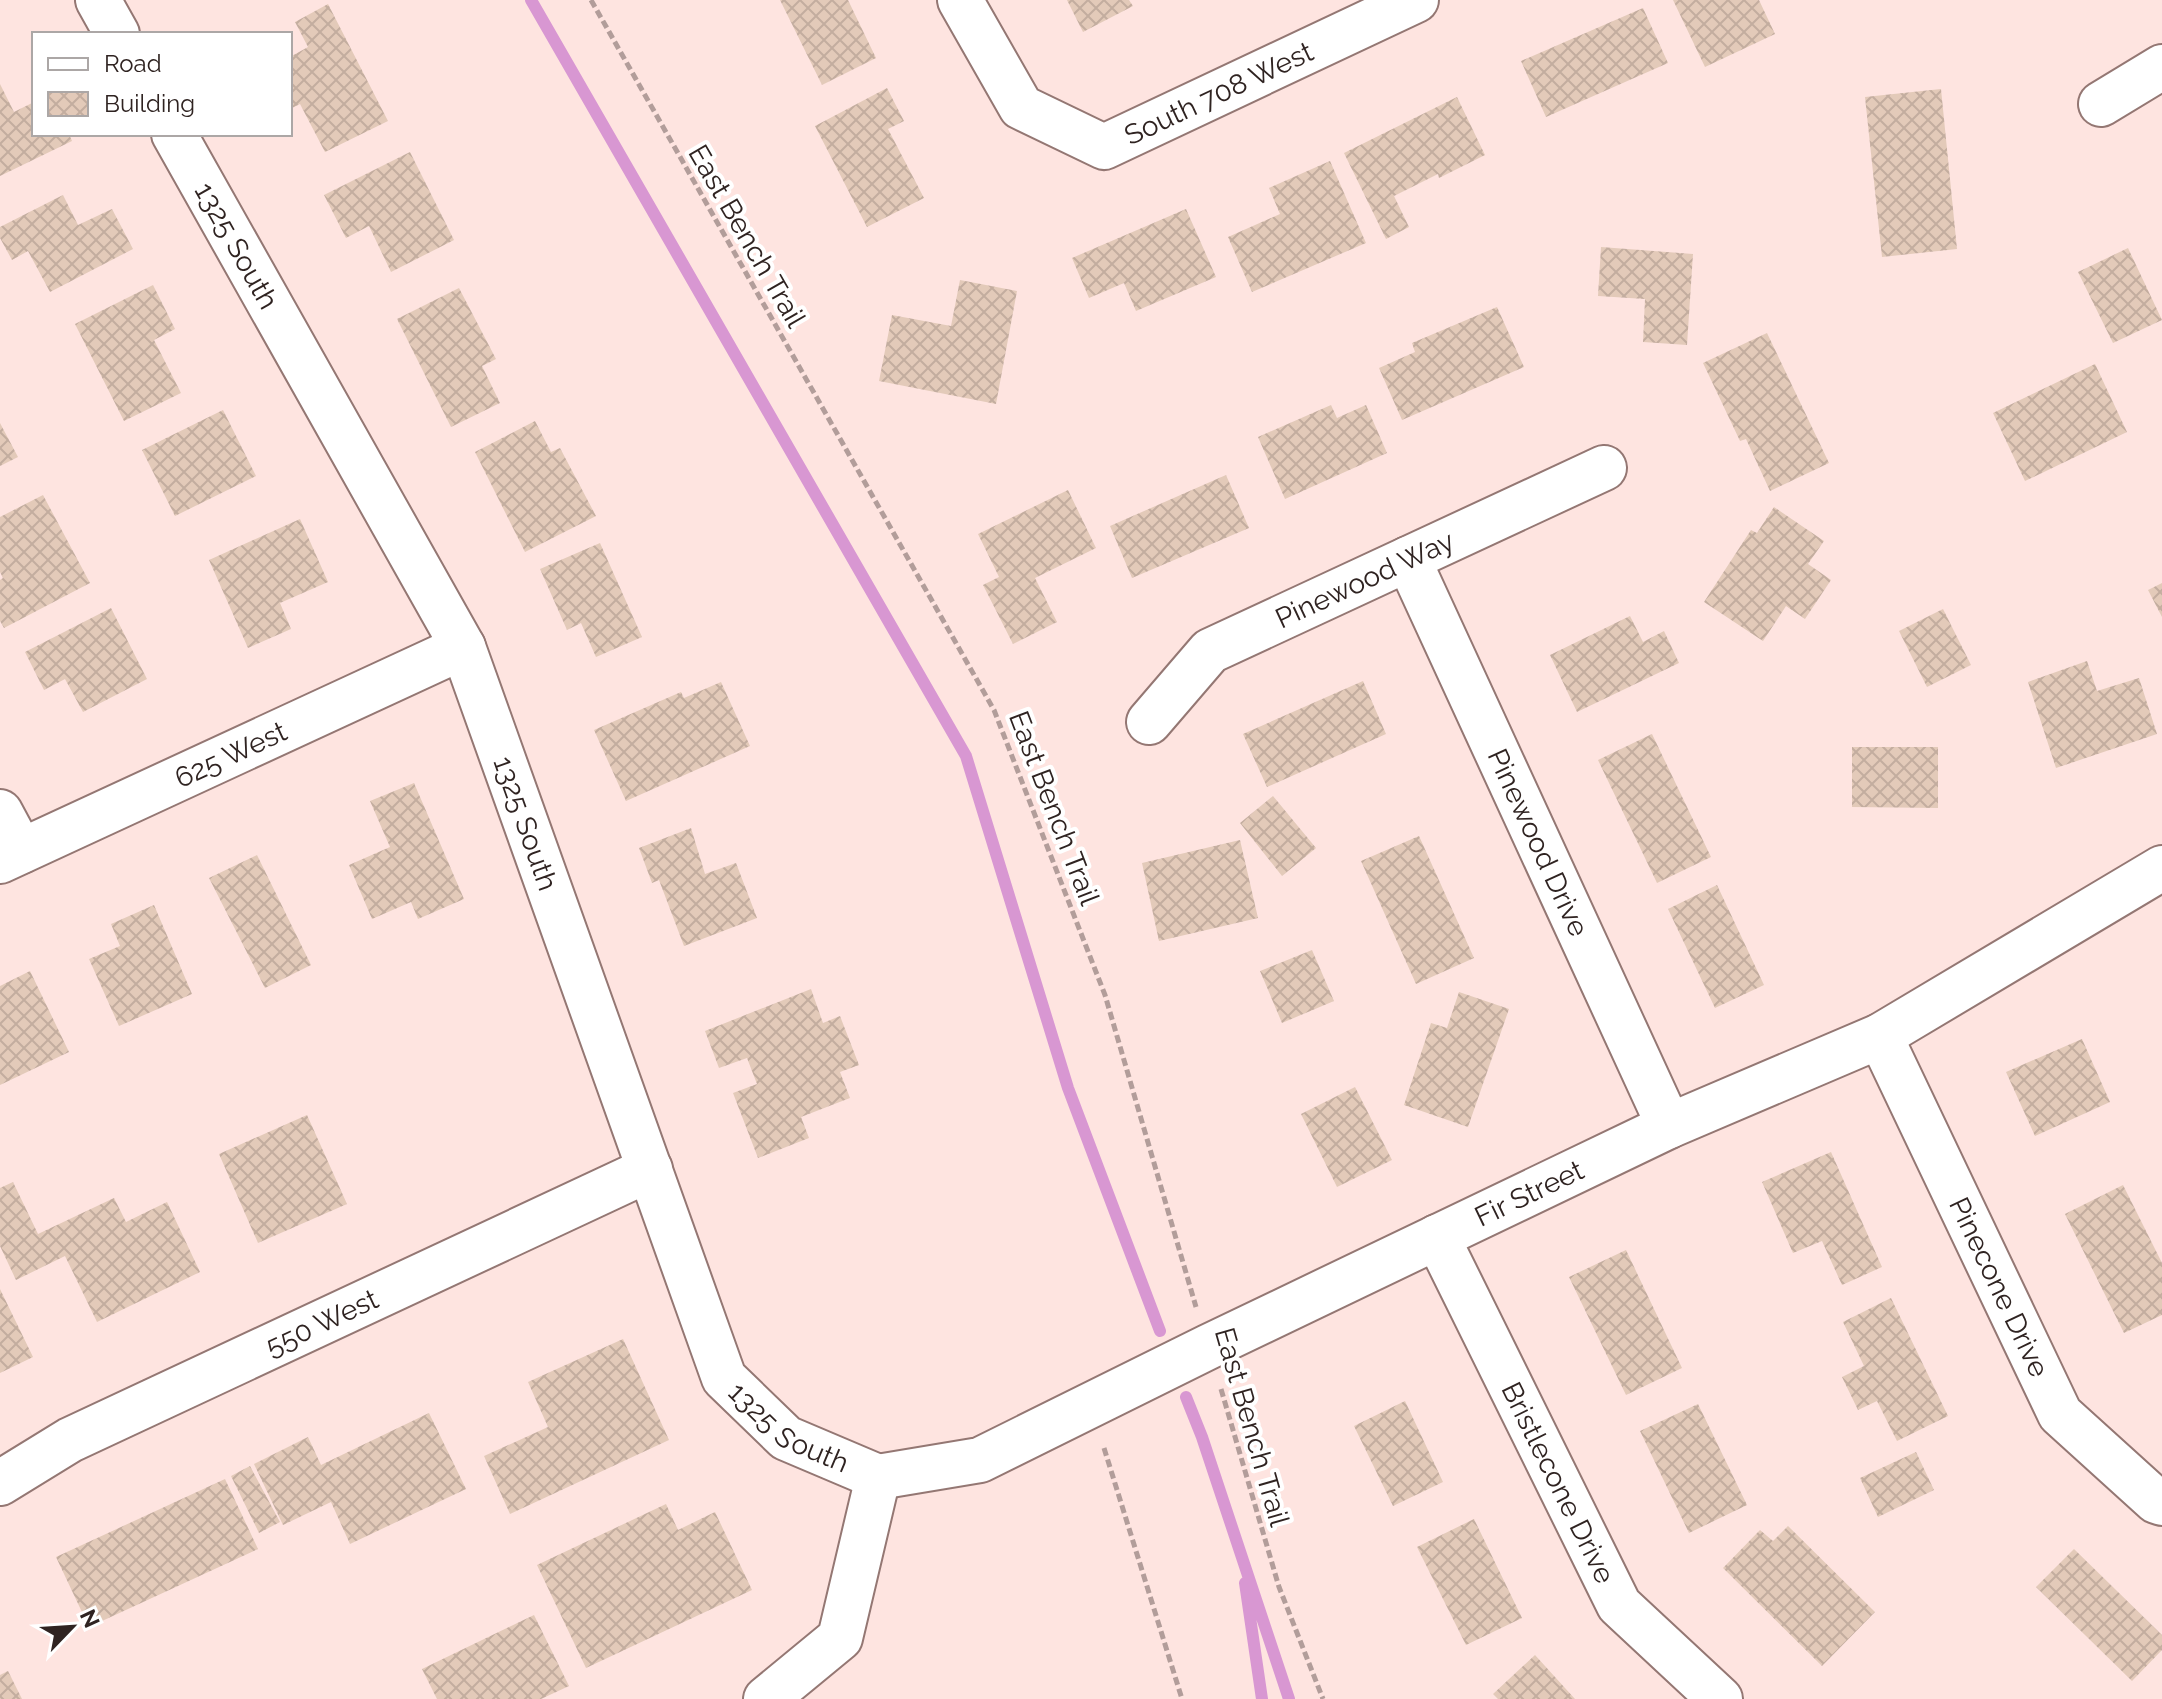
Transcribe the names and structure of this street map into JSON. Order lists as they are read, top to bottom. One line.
{"streets":{"street":["South 708 West","1325 South","Pinewood Way","625 West","Pinewood Drive","Fir Street","Pinecone Drive","550 West","Bristlecone Drive"],"path":["East Bench Trail"]},"crossings":[["East Bench Trail","Fir Street"],["1325 South","625 West"],["1325 South","Fir Street"],["1325 South","550 West"],["Pinewood Way","Pinewood Drive"],["Pinewood Drive","Fir Street"],["Fir Street","Pinecone Drive"],["Fir Street","Bristlecone Drive"]],"legend":["Road","Building"],"north":"top right"}
